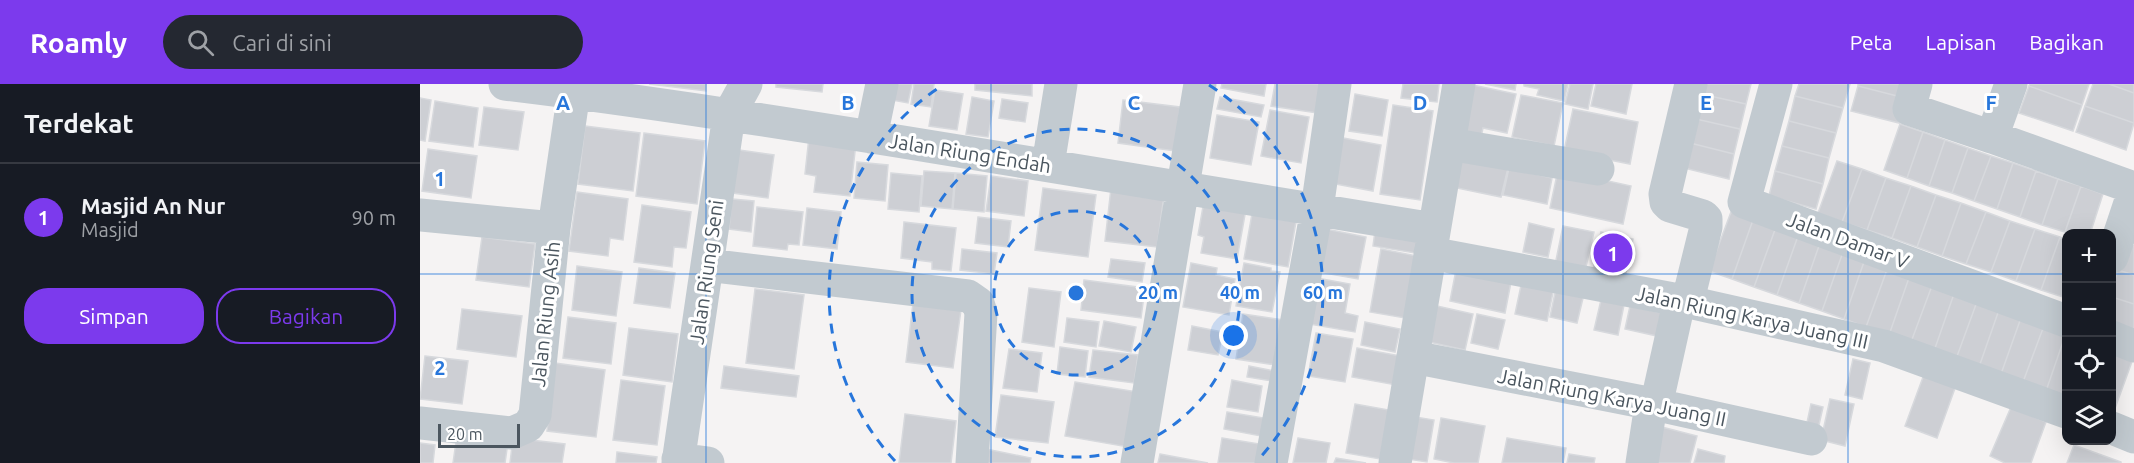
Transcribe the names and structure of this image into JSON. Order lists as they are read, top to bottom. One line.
{"streets":{"street":["Jalan Riung Endah","Jalan Damar V","Jalan Riung Seni","Jalan Riung Asih","Jalan Riung Karya Juang III","Jalan Riung Karya Juang II"]},"crossings":[["Jalan Riung Endah","Jalan Riung Seni"],["Jalan Riung Endah","Jalan Riung Asih"],["Jalan Riung Endah","Jalan Riung Karya Juang III"]],"scale_bar":"20 m","page":{"header":"Roamly","search":"Cari di sini","nav":["Peta","Lapisan","Bagikan"],"heading":"Terdekat","list":[{"mark":"1","name":"Masjid An Nur","note":"Masjid","value":"90 m"}],"map_buttons":["+","−"],"pins":"1","buttons":["Simpan","Bagikan"],"scale":"20 m"},"grid":{"columns":["A","B","C","D","E","F"],"rows":["1","2"]},"rings":["20 m","40 m","60 m"]}
